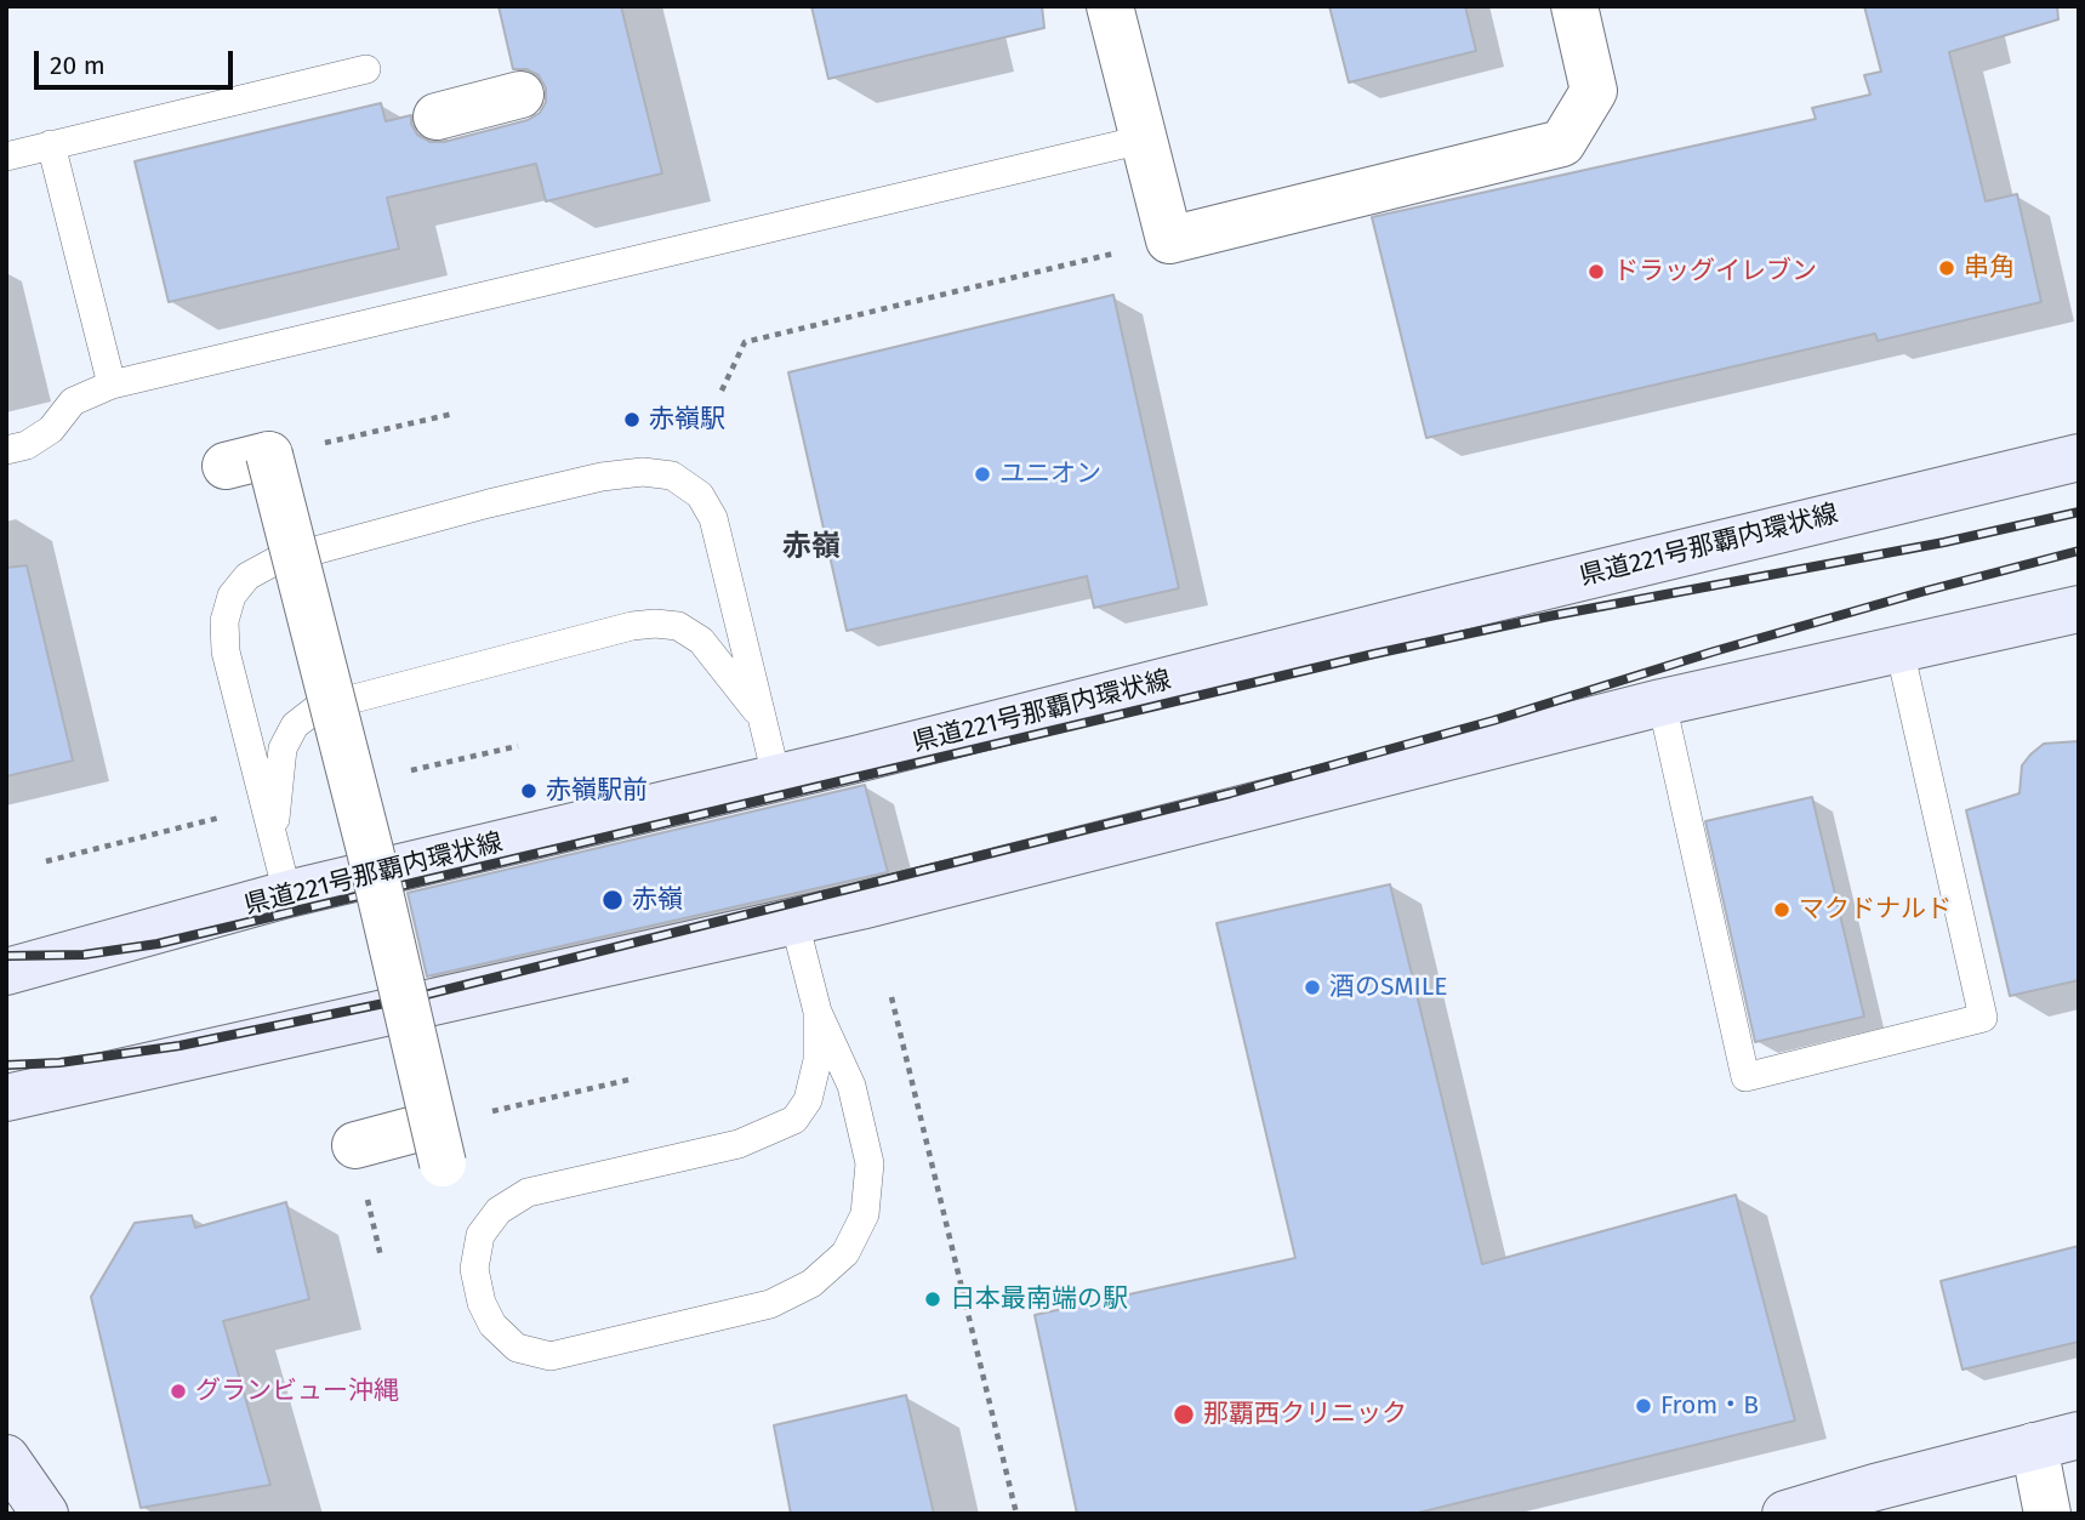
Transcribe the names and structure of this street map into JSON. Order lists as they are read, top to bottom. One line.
{"streets":{"main road":["県道221号那覇内環状線"]},"districts":["赤嶺"],"places":["串角","ドラッグイレブン","赤嶺駅","ユニオン","赤嶺駅前","赤嶺","マクドナルド","酒のSMILE","日本最南端の駅","グランビュー沖縄","From・B","那覇西クリニック"],"scale_bar":"20 m"}
